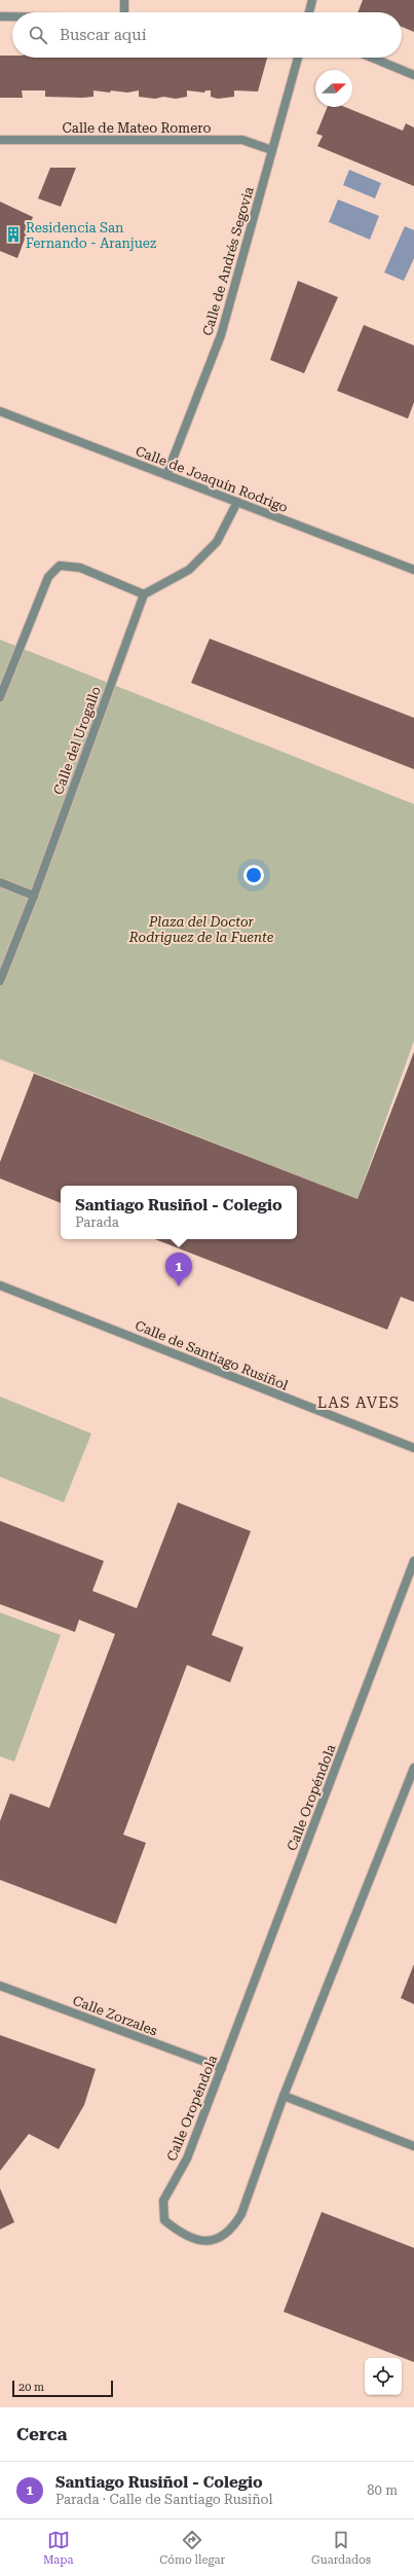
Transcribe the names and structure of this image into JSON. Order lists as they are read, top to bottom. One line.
{"streets":{"street":["Calle de Mateo Romero","Calle de Andrés Segovia","Calle de Joaquín Rodrigo","Calle del Urogallo","Calle de Santiago Rusiñol","Calle Oropéndola","Calle Zorzales"]},"crossings":[["Calle de Mateo Romero","Calle de Andrés Segovia"],["Calle de Andrés Segovia","Calle de Joaquín Rodrigo"],["Calle Oropéndola","Calle Zorzales"]],"districts":["LAS AVES"],"parks":["Plaza del Doctor Rodriguez de la Fuente"],"places":{"building":["Residencia San Fernando - Aranjuez"]},"scale_bar":"20 m","north":"right","page":{"search":"Buscar aquí","popup":["Santiago Rusiñol - Colegio","Parada"],"pins":"1","scale":"20 m","heading":"Cerca","list":[{"mark":"1","name":"Santiago Rusiñol - Colegio","note":"Parada · Calle de Santiago Rusiñol","value":"80 m"}],"nav":["Mapa","Cómo llegar","Guardados"]}}
